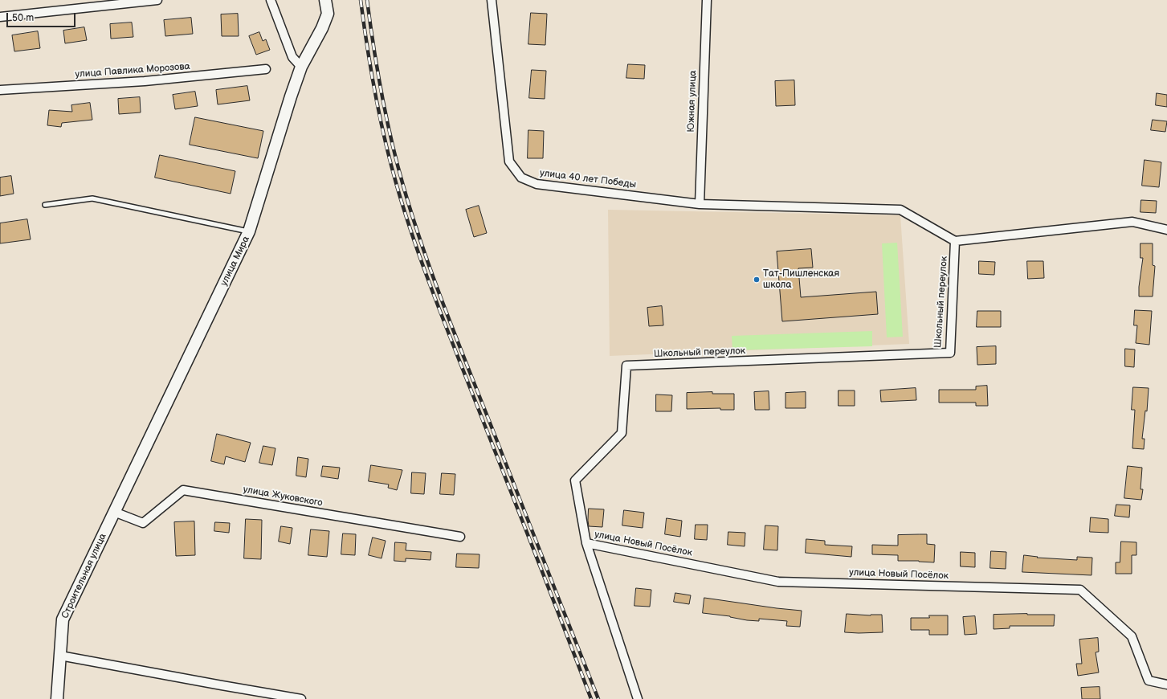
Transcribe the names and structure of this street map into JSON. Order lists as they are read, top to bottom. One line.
{"streets":{"street":["улица Павлика Морозова","Южная улица","улица 40 лет Победы","улица Мира","Школьный переулок","улица Жуковского","улица Новый Посёлок","Строительная улица"]},"crossings":[["Южная улица","улица 40 лет Победы"],["улица 40 лет Победы","Школьный переулок"],["улица Мира","улица Жуковского"],["улица Мира","Строительная улица"],["Школьный переулок","улица Новый Посёлок"],["улица Жуковского","Строительная улица"]],"places":["Тат-Пишленская школа"],"scale_bar":"50 m"}
